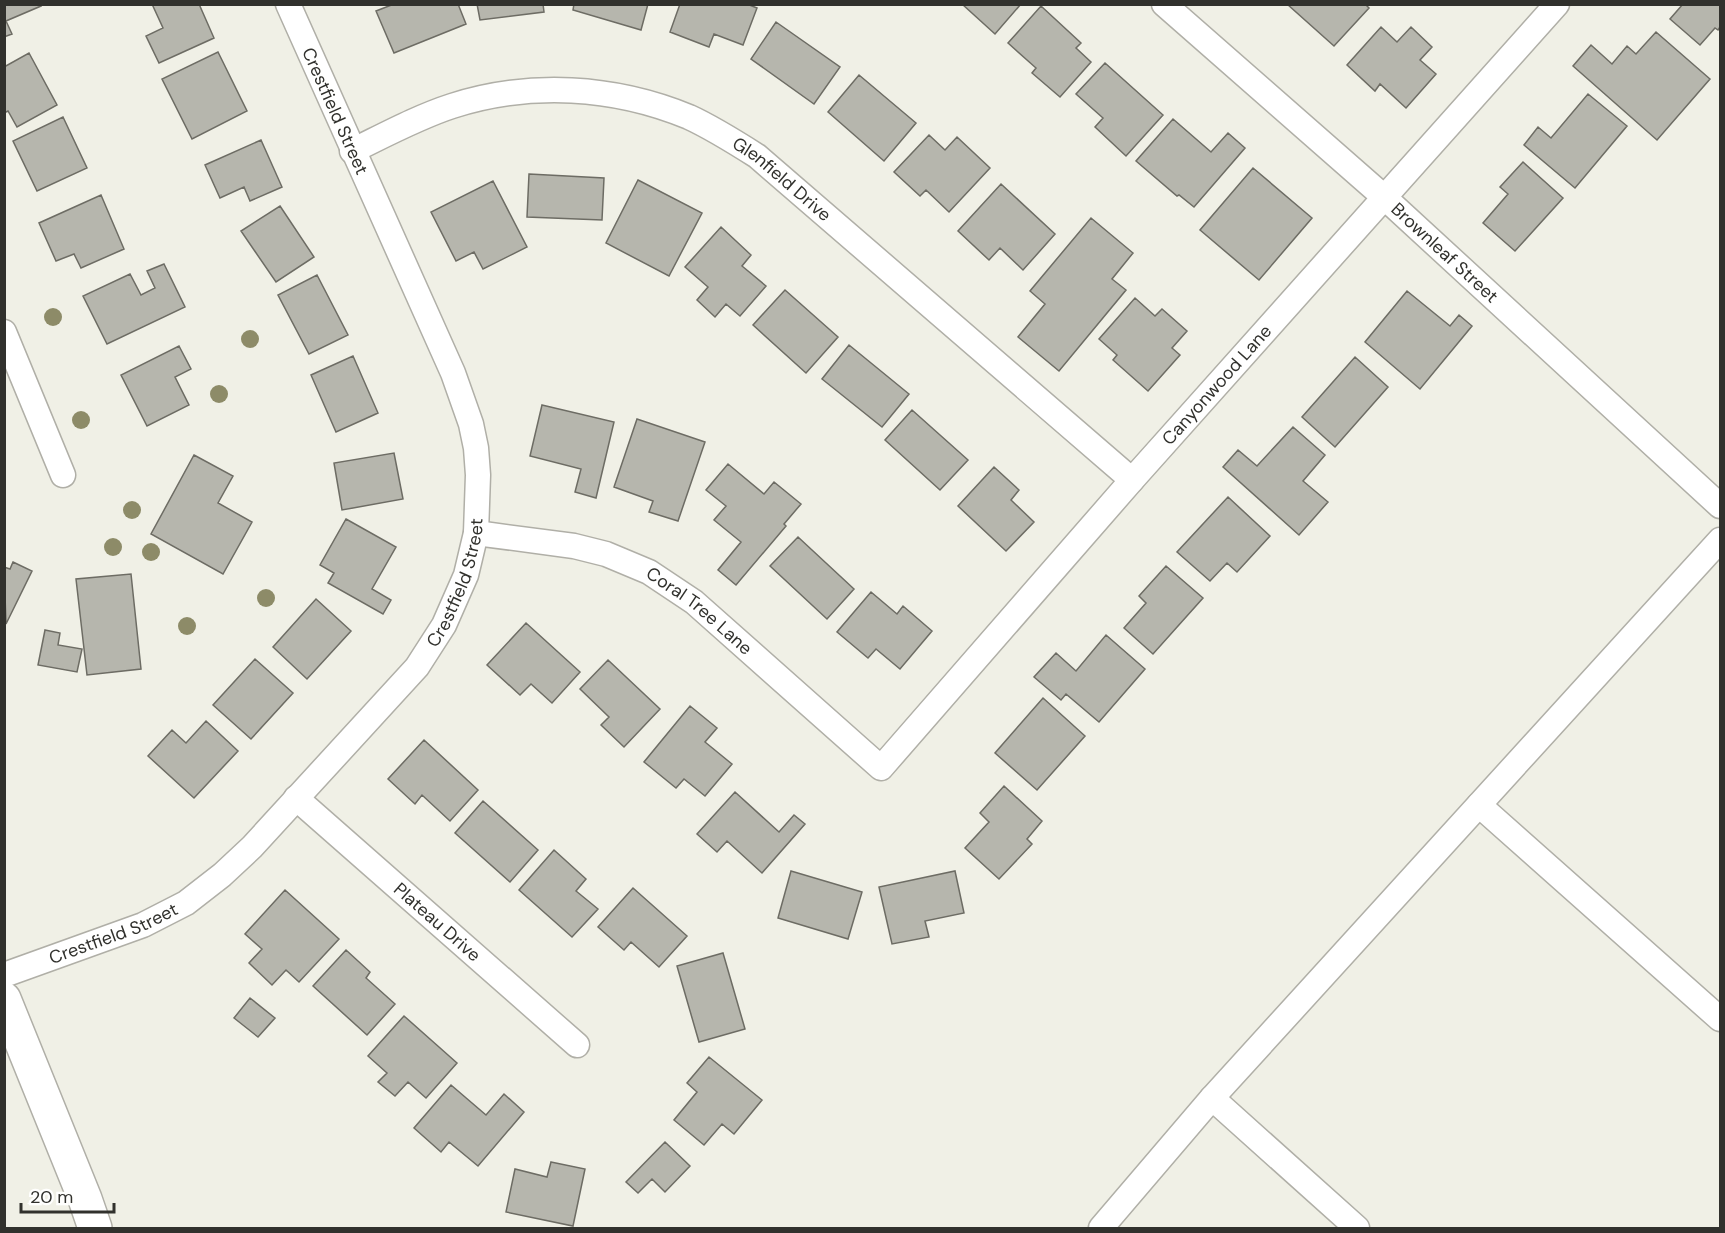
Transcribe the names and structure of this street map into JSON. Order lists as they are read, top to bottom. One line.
{"streets":{"street":["Crestfield Street","Glenfield Drive","Brownleaf Street","Canyonwood Lane","Coral Tree Lane","Plateau Drive"]},"crossings":[["Crestfield Street","Glenfield Drive"],["Crestfield Street","Coral Tree Lane"],["Crestfield Street","Plateau Drive"],["Glenfield Drive","Canyonwood Lane"],["Brownleaf Street","Canyonwood Lane"],["Canyonwood Lane","Coral Tree Lane"]],"scale_bar":"20 m"}
